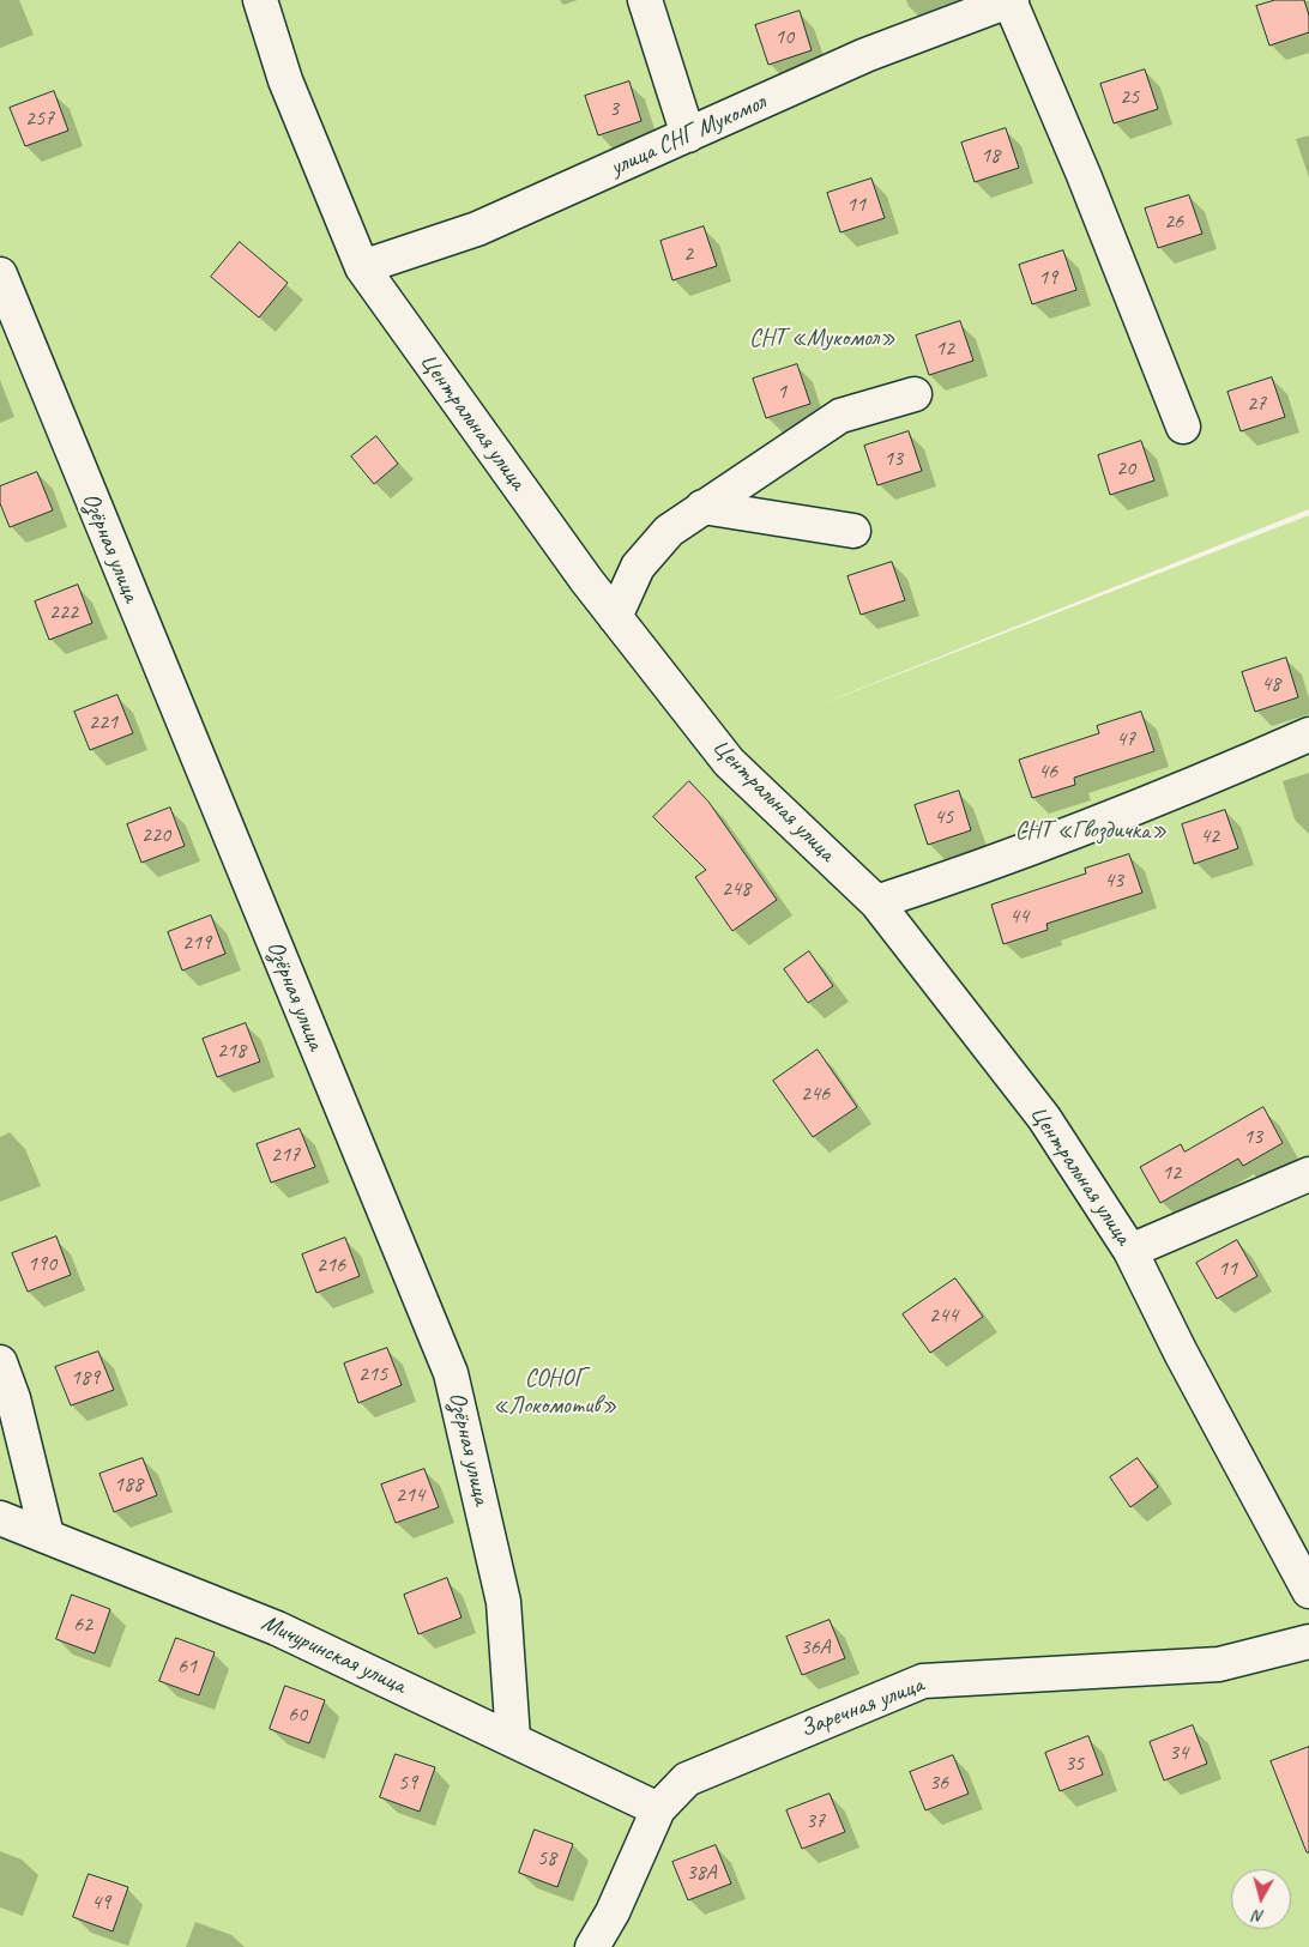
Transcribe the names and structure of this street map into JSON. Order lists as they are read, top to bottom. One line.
{"streets":{"street":["улица СНГ Мукомол","Центральная улица","Озёрная улица","Мичуринская улица","Заречная улица"]},"crossings":[["улица СНГ Мукомол","Центральная улица"],["Озёрная улица","Мичуринская улица"],["Мичуринская улица","Заречная улица"]],"parks":["СНТ «Мукомол»","СНТ «Гвоздичка»","СОНОГ «Локомотив»"],"house_numbers":["10","25","3","257","18","11","26","2","19","12","1","27","13","20","222","48","221","47","46","45","220","42","43","248","44","219","218","246","13","217","12","190","216","11","244","215","189","188","214","62","36А","61","60","34","35","59","36","37","58","38А","49"],"north":"bottom"}
